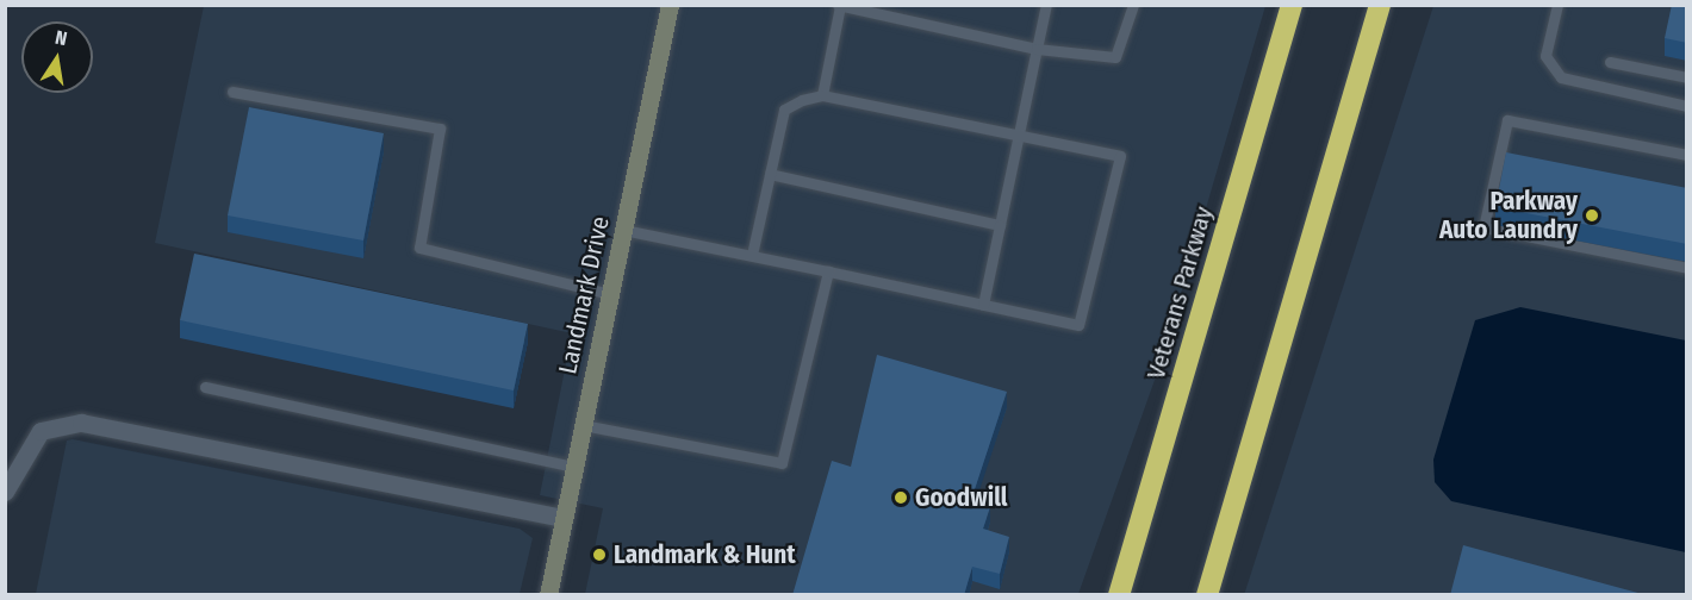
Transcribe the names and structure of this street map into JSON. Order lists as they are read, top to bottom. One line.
{"streets":{"highway":["Veterans Parkway"],"street":["Landmark Drive"]},"places":["Parkway Auto Laundry","Goodwill","Landmark & Hunt"],"north":"top"}
